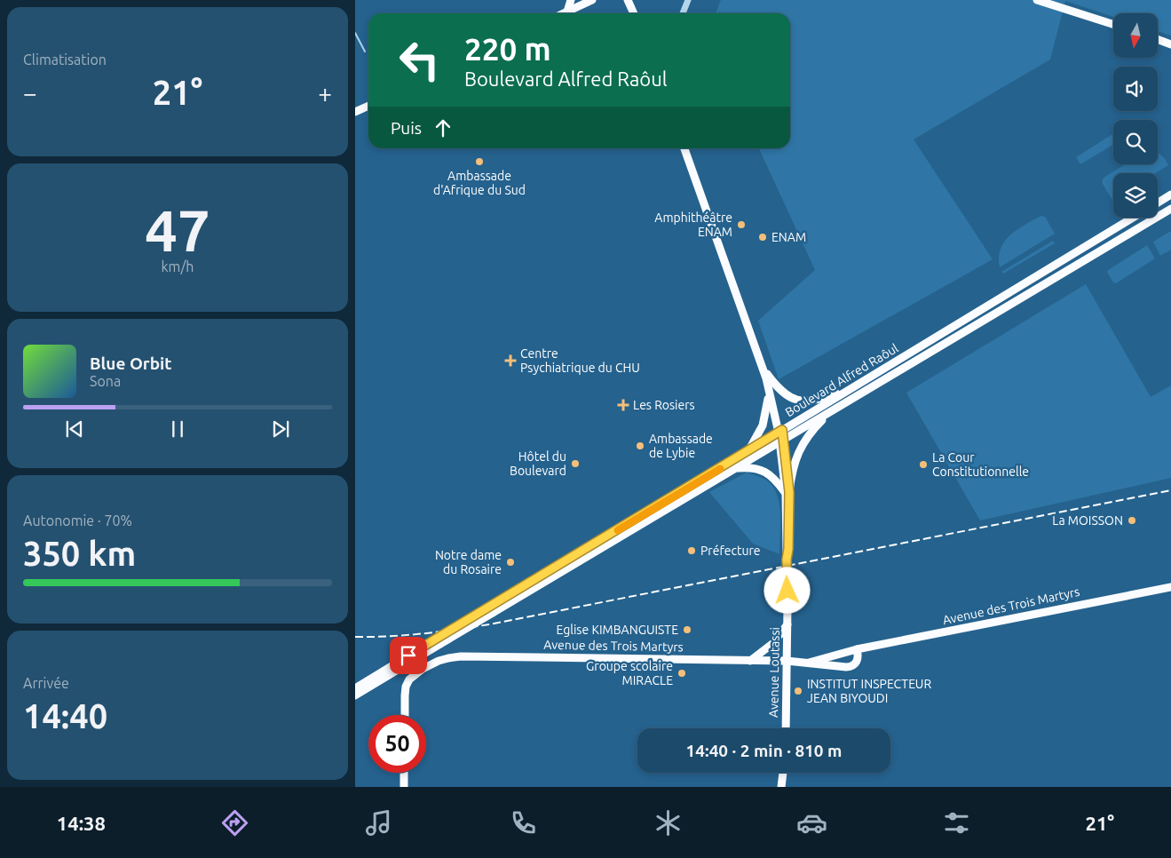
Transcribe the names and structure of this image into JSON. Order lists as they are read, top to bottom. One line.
{"streets":{"main road":["Boulevard Alfred Raôul","Avenue des Trois Martyrs","Avenue Loutassi"]},"crossings":[["Boulevard Alfred Raôul","Avenue Loutassi"],["Avenue des Trois Martyrs","Avenue Loutassi"]],"places":{"other":["Ambassade d'Afrique du Sud","Amphithéâtre ENAM","ENAM","Ambassade de Lybie","Hôtel du Boulevard","La Cour Constitutionnelle","La MOISSON","Préfecture","Notre dame du Rosaire","Eglise KIMBANGUISTE","Groupe scolaire MIRACLE","INSTITUT INSPECTEUR JEAN BIYOUDI"],"health":["Centre Psychiatrique du CHU","Les Rosiers"]},"north":"bottom","page":{"tile":["Climatisation",["47","km/h"],["Autonomie · 70%","350 km"],["Arrivée","14:40"]],"turn":["220 m","Boulevard Alfred Raôul"],"heat":["−","21°","+"],"then":"Puis","song":["Blue Orbit","Sona"],"limit":"50","trip":"14:40 · 2 min · 810 m","tabs":["14:38","21°"]}}
